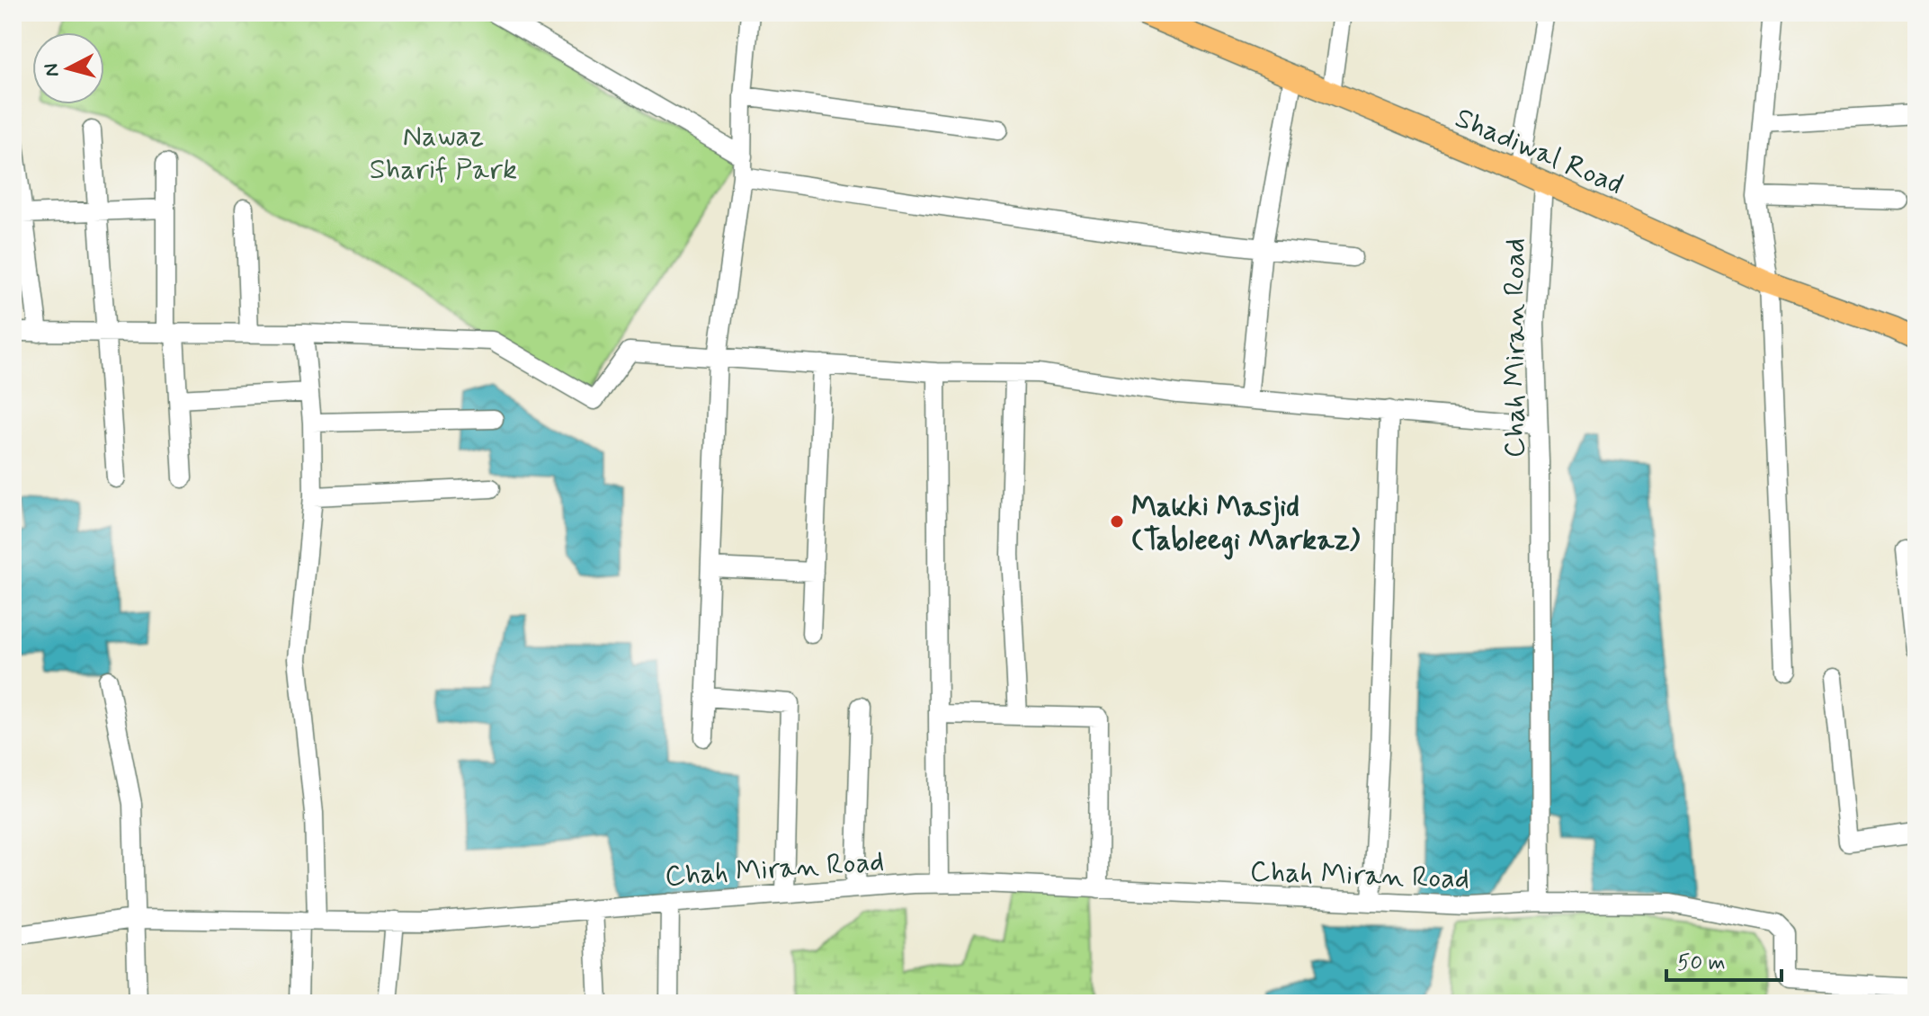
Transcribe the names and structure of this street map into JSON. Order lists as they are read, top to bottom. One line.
{"streets":{"main road":["Shadiwal Road"],"street":["Chah Miran Road"]},"crossings":[["Shadiwal Road","Chah Miran Road"]],"parks":["Nawaz Sharif Park"],"places":["Makki Masjid (Tableegi Markaz)"],"scale_bar":"50 m","north":"left"}
